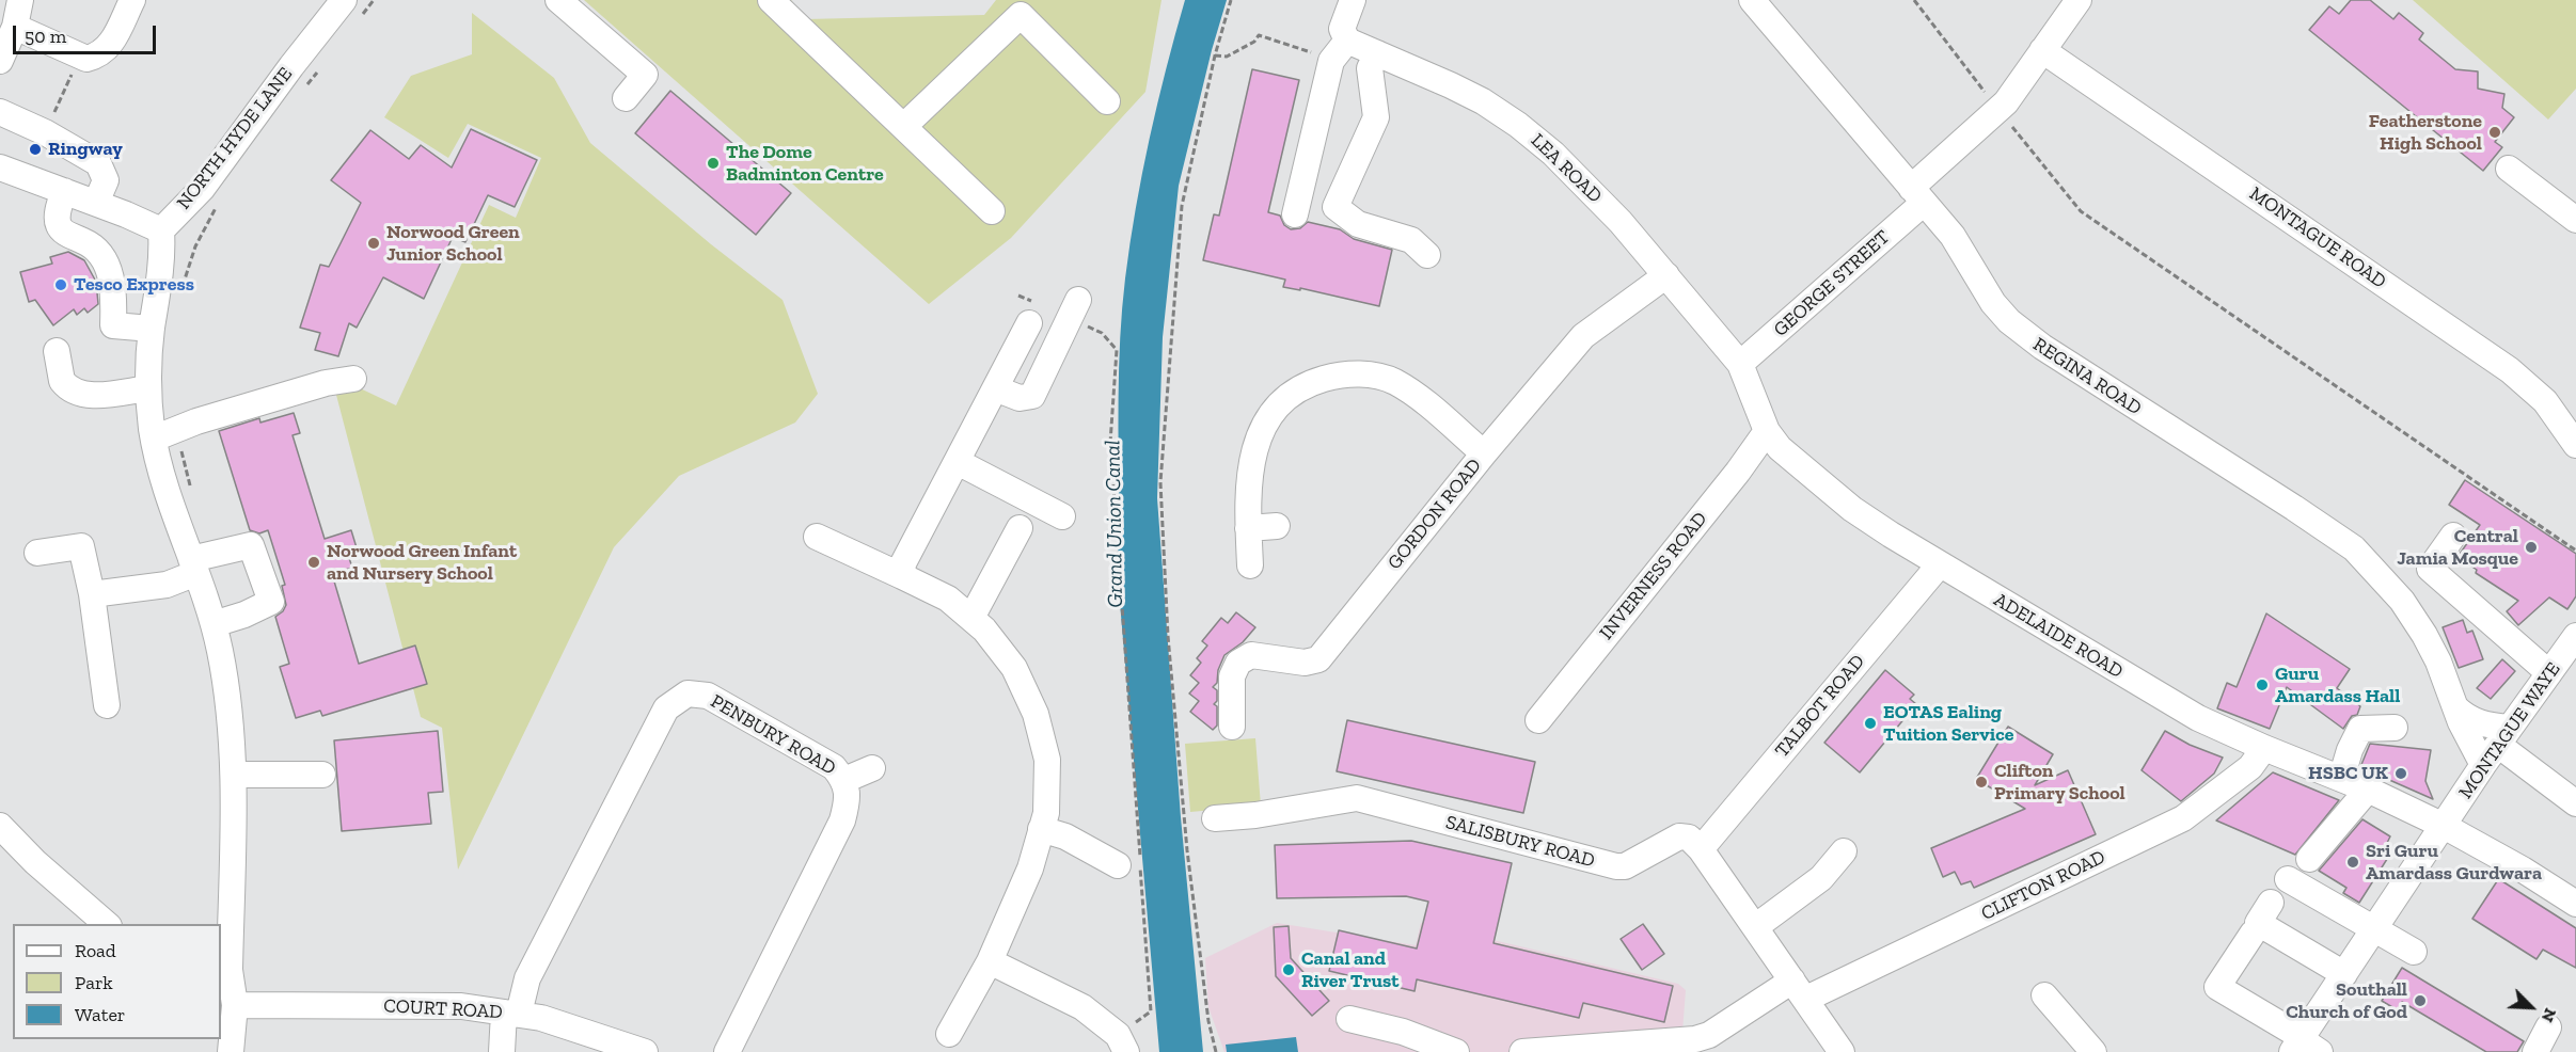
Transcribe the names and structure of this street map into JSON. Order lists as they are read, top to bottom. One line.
{"streets":{"street":["NORTH HYDE LANE","LEA ROAD","MONTAGUE ROAD","GEORGE STREET","REGINA ROAD","GORDON ROAD","INVERNESS ROAD","ADELAIDE ROAD","TALBOT ROAD","MONTAGUE WAYE","PENBURY ROAD","SALISBURY ROAD","CLIFTON ROAD","COURT ROAD"]},"crossings":[["LEA ROAD","GEORGE STREET"],["LEA ROAD","GORDON ROAD"],["LEA ROAD","ADELAIDE ROAD"],["MONTAGUE ROAD","GEORGE STREET"],["GEORGE STREET","REGINA ROAD"],["GEORGE STREET","ADELAIDE ROAD"],["REGINA ROAD","MONTAGUE WAYE"],["INVERNESS ROAD","ADELAIDE ROAD"],["ADELAIDE ROAD","TALBOT ROAD"],["ADELAIDE ROAD","MONTAGUE WAYE"],["ADELAIDE ROAD","CLIFTON ROAD"],["TALBOT ROAD","SALISBURY ROAD"],["PENBURY ROAD","COURT ROAD"]],"water":["Grand Union Canal"],"places":["Featherstone High School","Ringway","The Dome Badminton Centre","Norwood Green Junior School","Tesco Express","Central Jamia Mosque","Norwood Green Infant and Nursery School","Guru Amardass Hall","EOTAS Ealing Tuition Service","HSBC UK","Clifton Primary School","Sri Guru Amardass Gurdwara","Canal and River Trust","Southall Church of God"],"legend":["Road","Park","Water"],"scale_bar":"50 m","north":"bottom right"}
